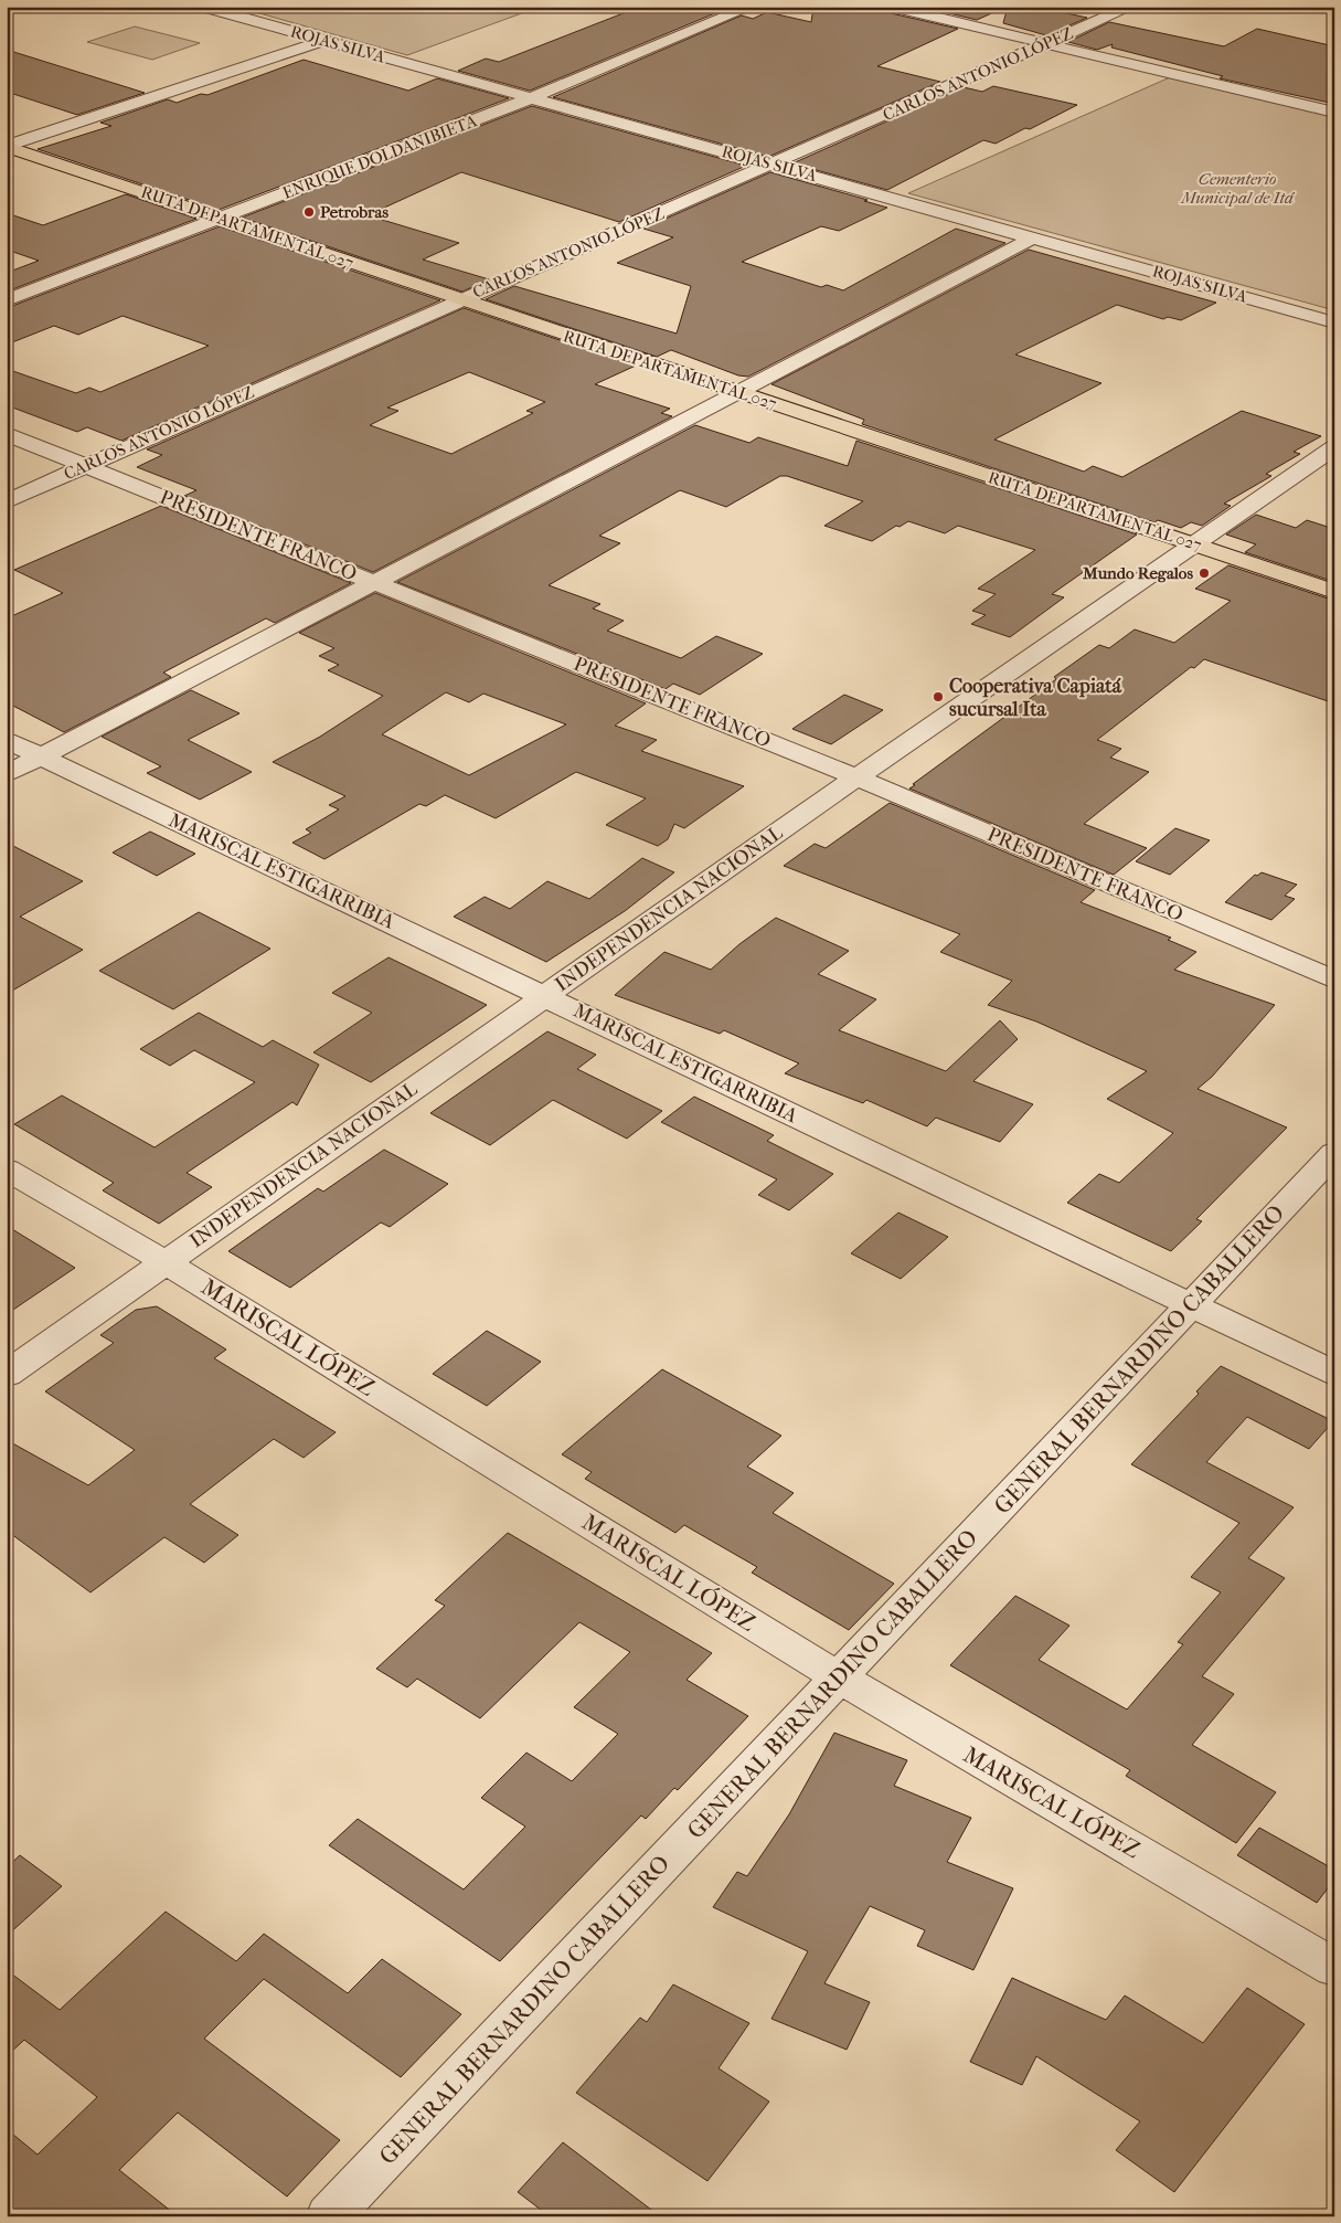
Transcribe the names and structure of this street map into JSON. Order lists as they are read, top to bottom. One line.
{"streets":{"main road":["RUTA DEPARTAMENTAL 027"],"street":["ROJAS SILVA","CARLOS ANTONIO LÓPEZ","ENRIQUE DOLDANIBIETA","PRESIDENTE FRANCO","MARISCAL ESTIGARRIBIA","INDEPENDENCIA NACIONAL","MARISCAL LÓPEZ","GENERAL BERNARDINO CABALLERO"]},"crossings":[["ROJAS SILVA","CARLOS ANTONIO LÓPEZ"],["ROJAS SILVA","ENRIQUE DOLDANIBIETA"],["CARLOS ANTONIO LÓPEZ","RUTA DEPARTAMENTAL 027"],["CARLOS ANTONIO LÓPEZ","PRESIDENTE FRANCO"],["ENRIQUE DOLDANIBIETA","RUTA DEPARTAMENTAL 027"],["RUTA DEPARTAMENTAL 027","INDEPENDENCIA NACIONAL"],["PRESIDENTE FRANCO","INDEPENDENCIA NACIONAL"],["MARISCAL ESTIGARRIBIA","INDEPENDENCIA NACIONAL"],["MARISCAL ESTIGARRIBIA","GENERAL BERNARDINO CABALLERO"],["INDEPENDENCIA NACIONAL","MARISCAL LÓPEZ"],["MARISCAL LÓPEZ","GENERAL BERNARDINO CABALLERO"]],"parks":["Cementerio Municipal de Itá"],"places":["Petrobras","Mundo Regalos","Cooperativa Capiatá sucursal Ita"]}
